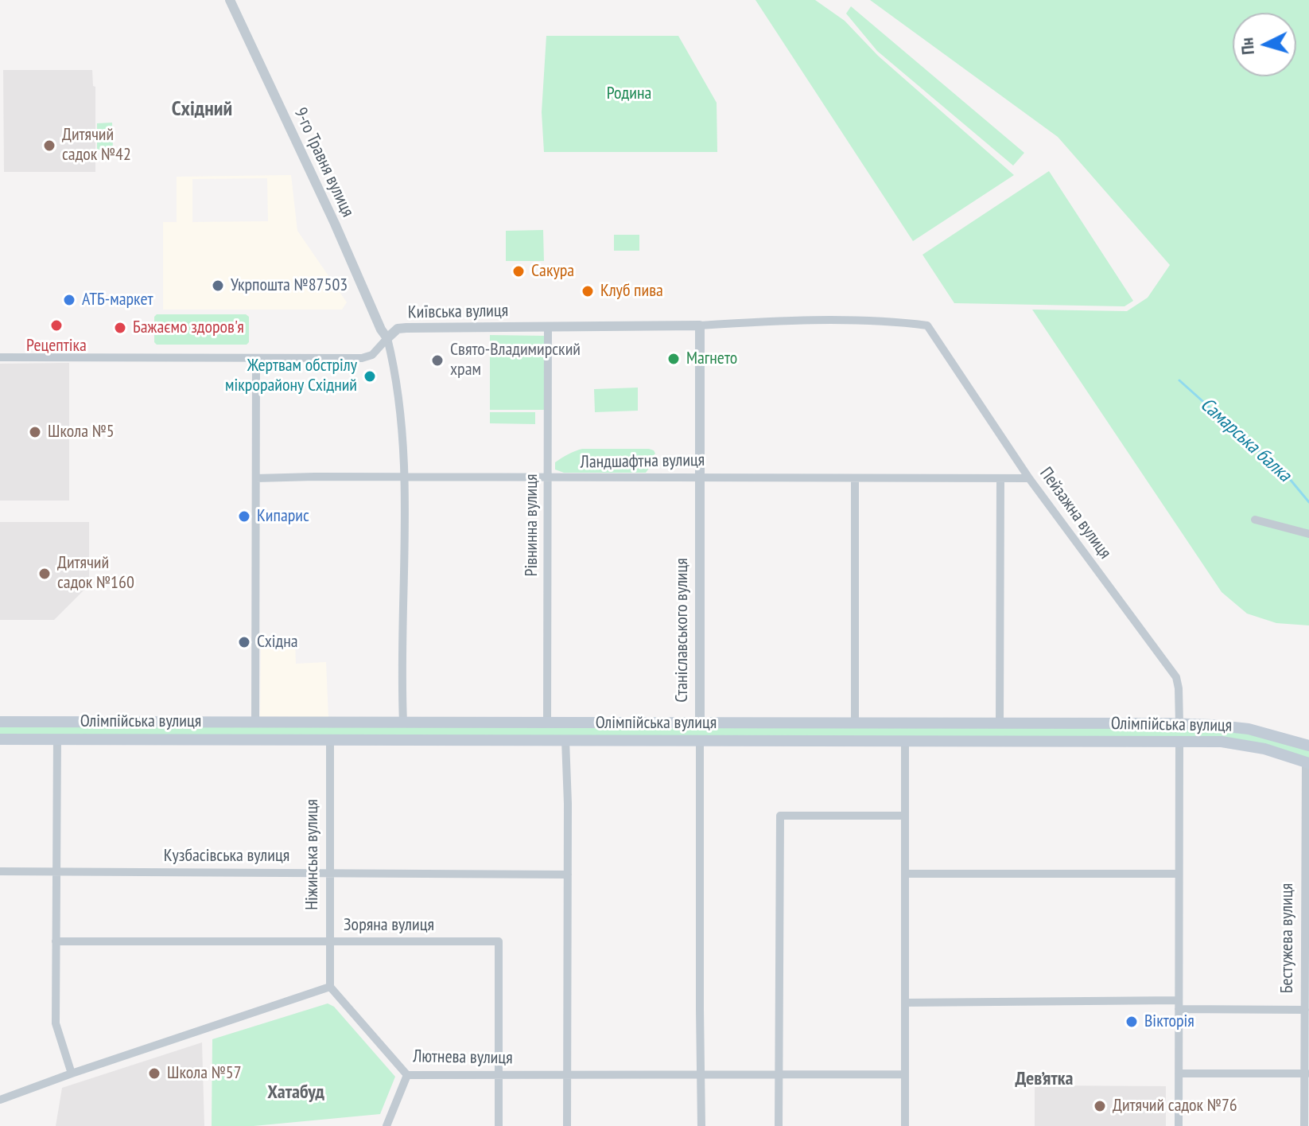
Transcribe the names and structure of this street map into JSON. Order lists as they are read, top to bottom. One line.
{"streets":{"main road":["Станіславського вулиця","Олімпійська вулиця","Ніжинська вулиця"],"street":["9-го Травня вулиця","Київська вулиця","Ландшафтна вулиця","Пейзажна вулиця","Рівнинна вулиця","Кузбасівська вулиця","Зоряна вулиця","Бестужева вулиця","Лютнева вулиця"]},"crossings":[["9-го Травня вулиця","Київська вулиця"],["Київська вулиця","Пейзажна вулиця"],["Київська вулиця","Рівнинна вулиця"],["Київська вулиця","Станіславського вулиця"],["Ландшафтна вулиця","Пейзажна вулиця"],["Ландшафтна вулиця","Рівнинна вулиця"],["Ландшафтна вулиця","Станіславського вулиця"],["Пейзажна вулиця","Олімпійська вулиця"],["Рівнинна вулиця","Олімпійська вулиця"],["Станіславського вулиця","Олімпійська вулиця"],["Станіславського вулиця","Лютнева вулиця"],["Олімпійська вулиця","Ніжинська вулиця"],["Олімпійська вулиця","Бестужева вулиця"],["Ніжинська вулиця","Кузбасівська вулиця"],["Ніжинська вулиця","Зоряна вулиця"],["Ніжинська вулиця","Лютнева вулиця"],["Зоряна вулиця","Лютнева вулиця"]],"districts":["Східний","Дев’ятка","Хатабуд"],"water":["Самарська балка"],"parks":["Родина"],"places":["Дитячий садок №42","Сакура","Укрпошта №87503","Клуб пива","АТБ-маркет","Рецептіка","Бажаємо здоров'я","Магнето","Свято-Владимирский храм","Жертвам обстрілу мікрорайону Східний","Школа №5","Кипарис","Дитячий садок №160","Східна","Вікторія","Школа №57","Дитячий садок №76"],"north":"left"}
